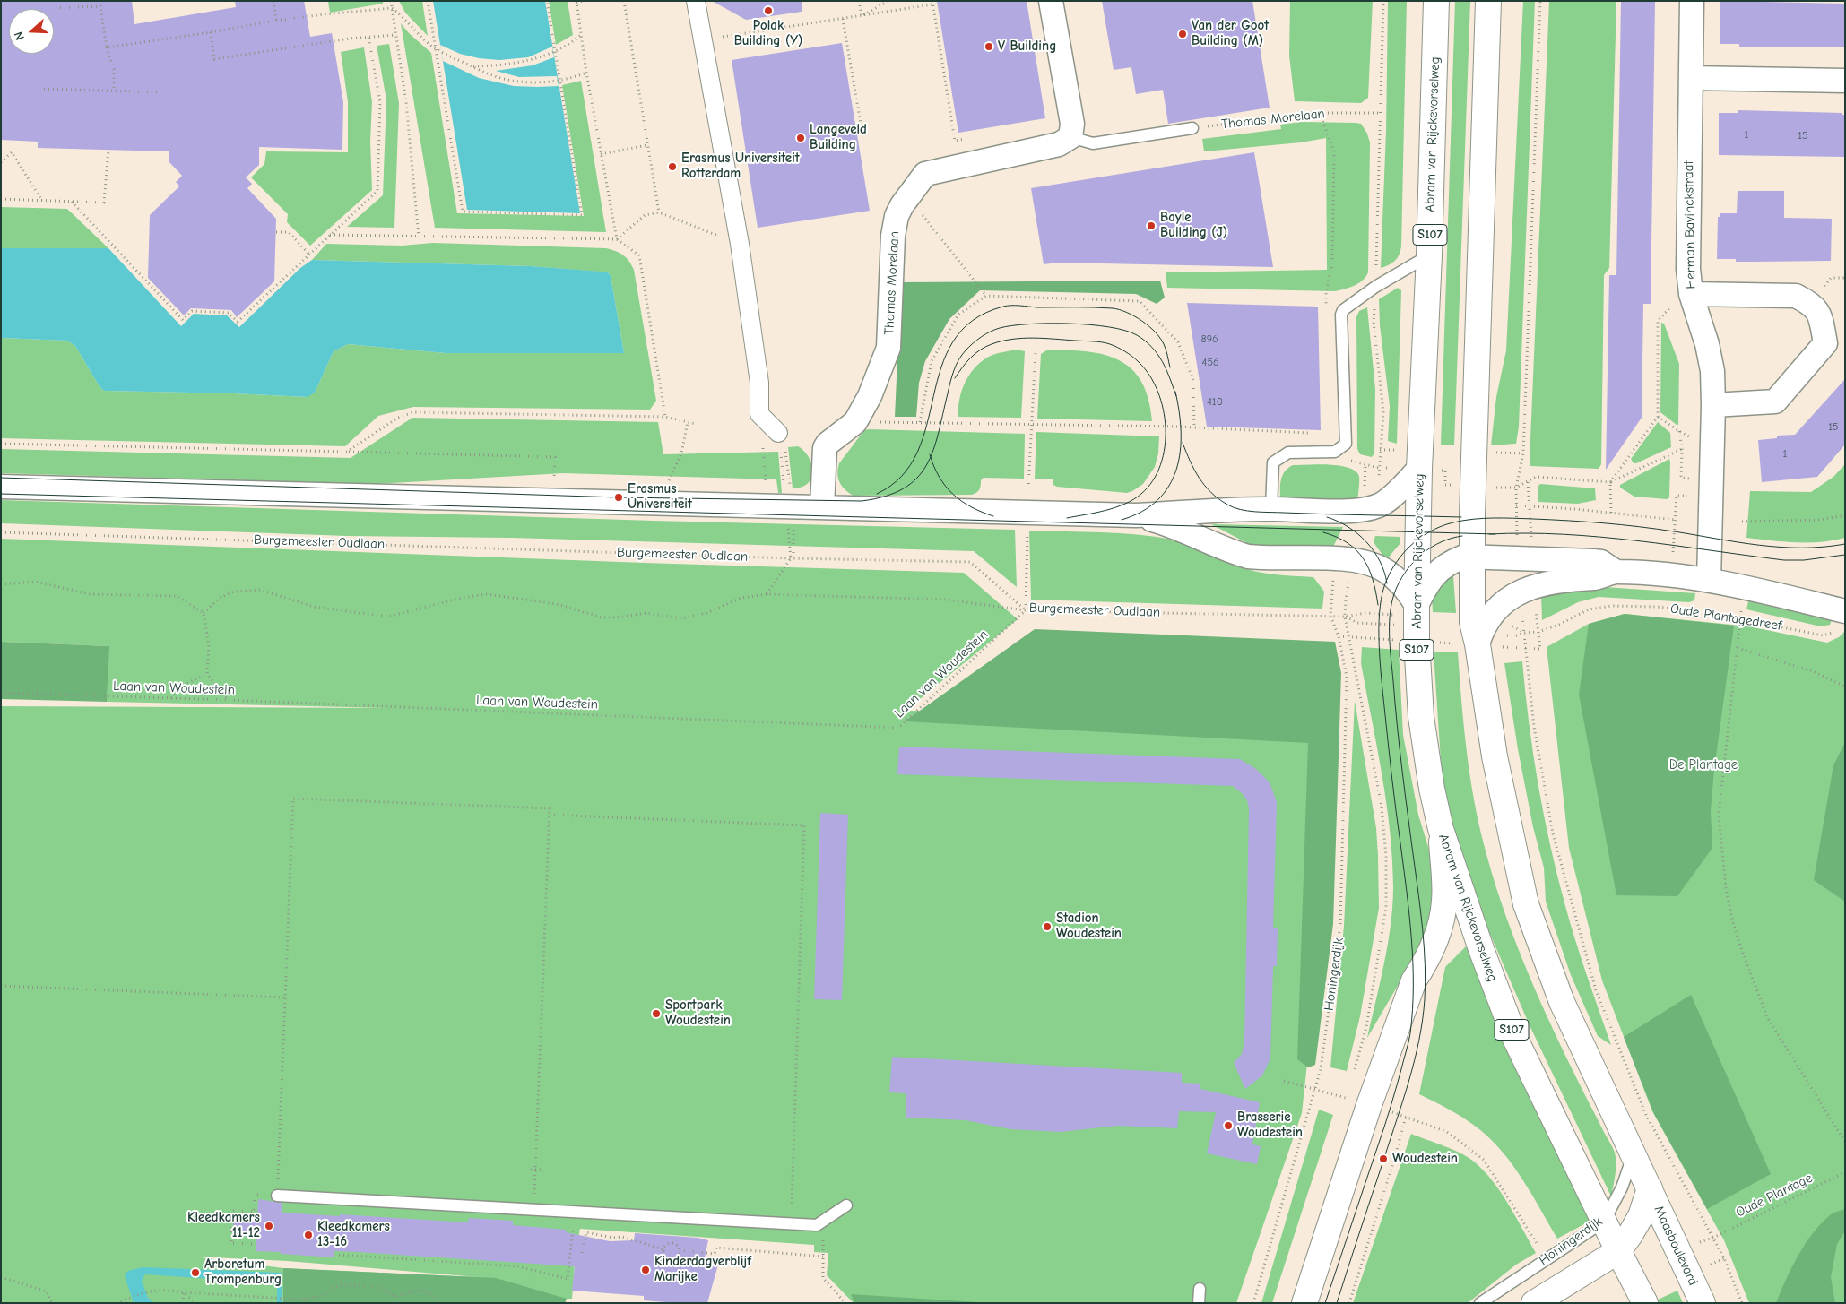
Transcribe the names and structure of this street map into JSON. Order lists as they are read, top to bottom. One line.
{"streets":{"main road":["Abram van Rijckevorselweg","S107","Maasboulevard"],"street":["Thomas Morelaan","Herman Bavinckstraat"],"lane":["Honingerdijk"],"path":["Burgemeester Oudlaan","Oude Plantagedreef","Laan van Woudestein","Oude Plantage"]},"crossings":[["Abram van Rijckevorselweg","S107"],["Abram van Rijckevorselweg","Honingerdijk"],["Burgemeester Oudlaan","Laan van Woudestein"]],"parks":["De Plantage"],"places":["Polak Building (Y)","Van der Goot Building (M)","V Building","Langeveld Building","Erasmus Universiteit Rotterdam","Bayle Building (J)","Erasmus Universiteit","Stadion Woudestein","Sportpark Woudestein","Brasserie Woudestein","Woudestein","Kleedkamers 11-12","Kleedkamers 13-16","Kinderdagverblijf Marijke","Arboretum Trompenburg"],"house_numbers":["1","15","896","456","410","15","1"],"north":"left"}
